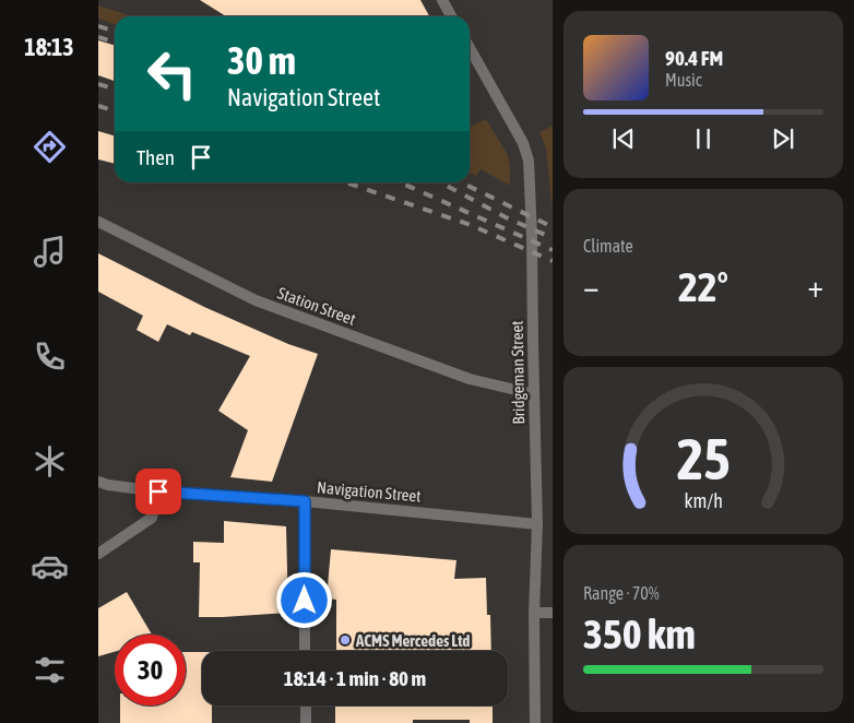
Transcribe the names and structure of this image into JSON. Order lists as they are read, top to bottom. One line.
{"streets":{"street":["Station Street","Bridgeman Street","Navigation Street"]},"crossings":[["Station Street","Bridgeman Street"],["Bridgeman Street","Navigation Street"]],"places":["ACMS Mercedes Ltd"],"page":{"tabs":"18:13","turn":["30 m","Navigation Street"],"song":["90.4 FM","Music"],"then":"Then","tile":["Climate",["Range · 70%","350 km"]],"heat":["−","22°","+"],"limit":"30","trip":"18:14 · 1 min · 80 m","gauge":["25","km/h"]}}
